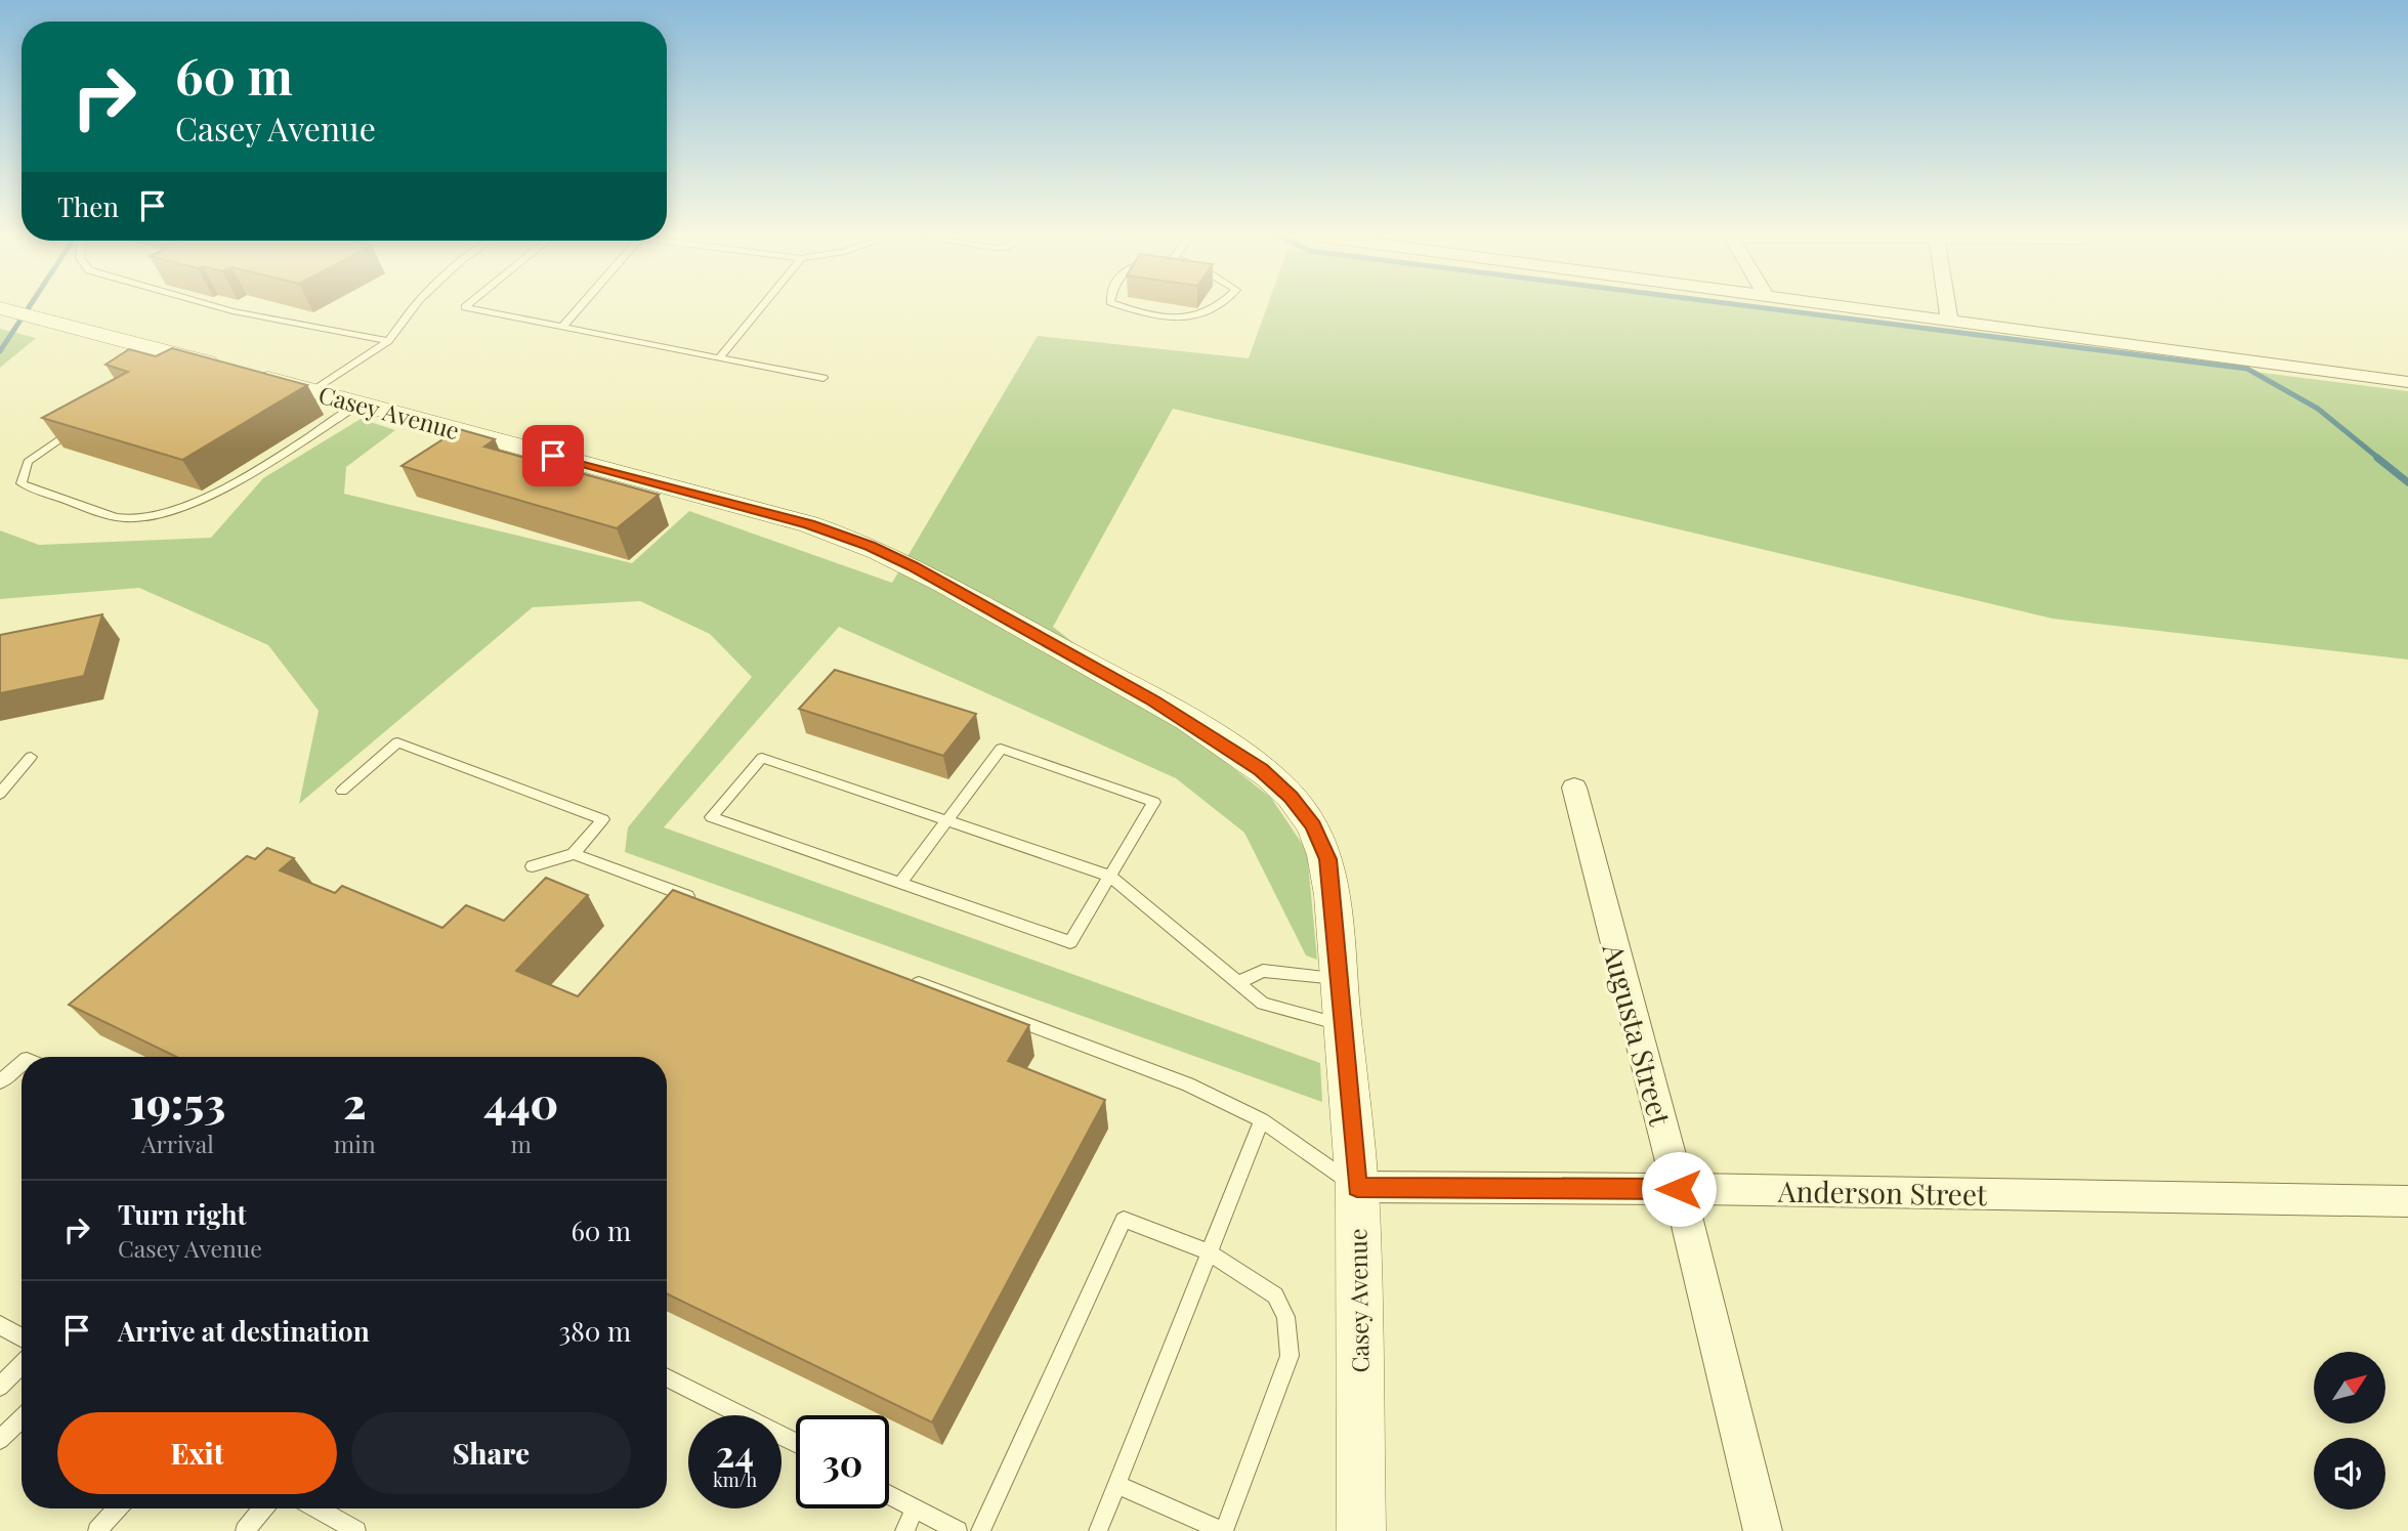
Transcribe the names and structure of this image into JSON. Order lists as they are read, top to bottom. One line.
{"streets":{"street":["Casey Avenue","Augusta Street","Anderson Street"]},"crossings":[["Casey Avenue","Anderson Street"],["Augusta Street","Anderson Street"]],"north":"top right","page":{"turn":["60 m","Casey Avenue"],"then":"Then","eta":["19:53","Arrival","2","min","440","m"],"list":[{"name":"Turn right","note":"Casey Avenue","value":"60 m"},{"name":"Arrive at destination","value":"380 m"}],"buttons":["Exit","Share"],"speed":"24 km/h","limit":"30"}}
